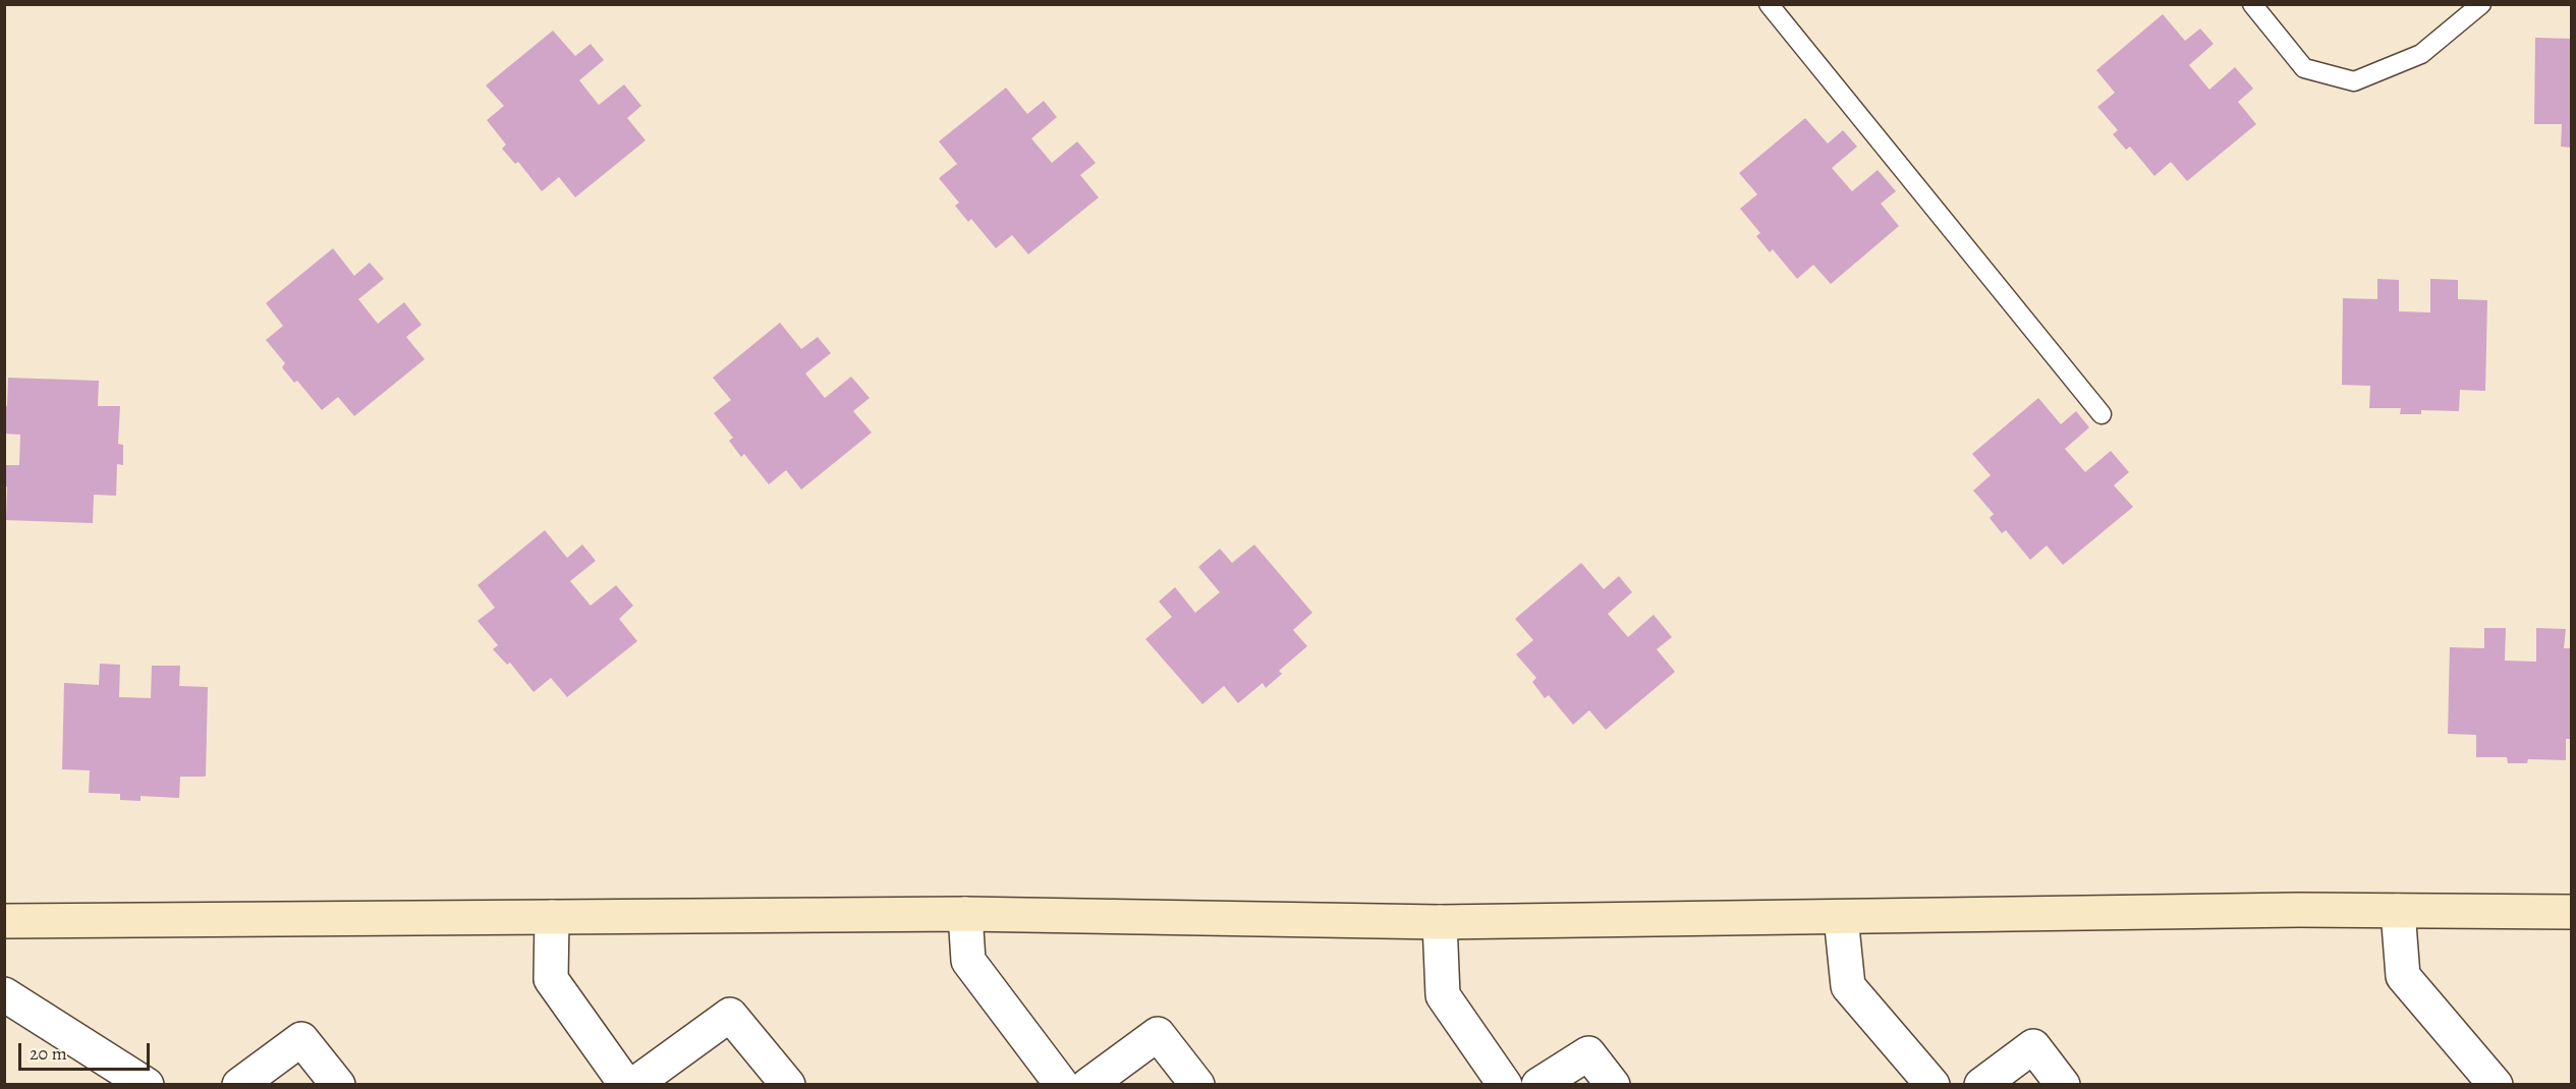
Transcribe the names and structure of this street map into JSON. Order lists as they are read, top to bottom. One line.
{"scale_bar":"20 m"}
